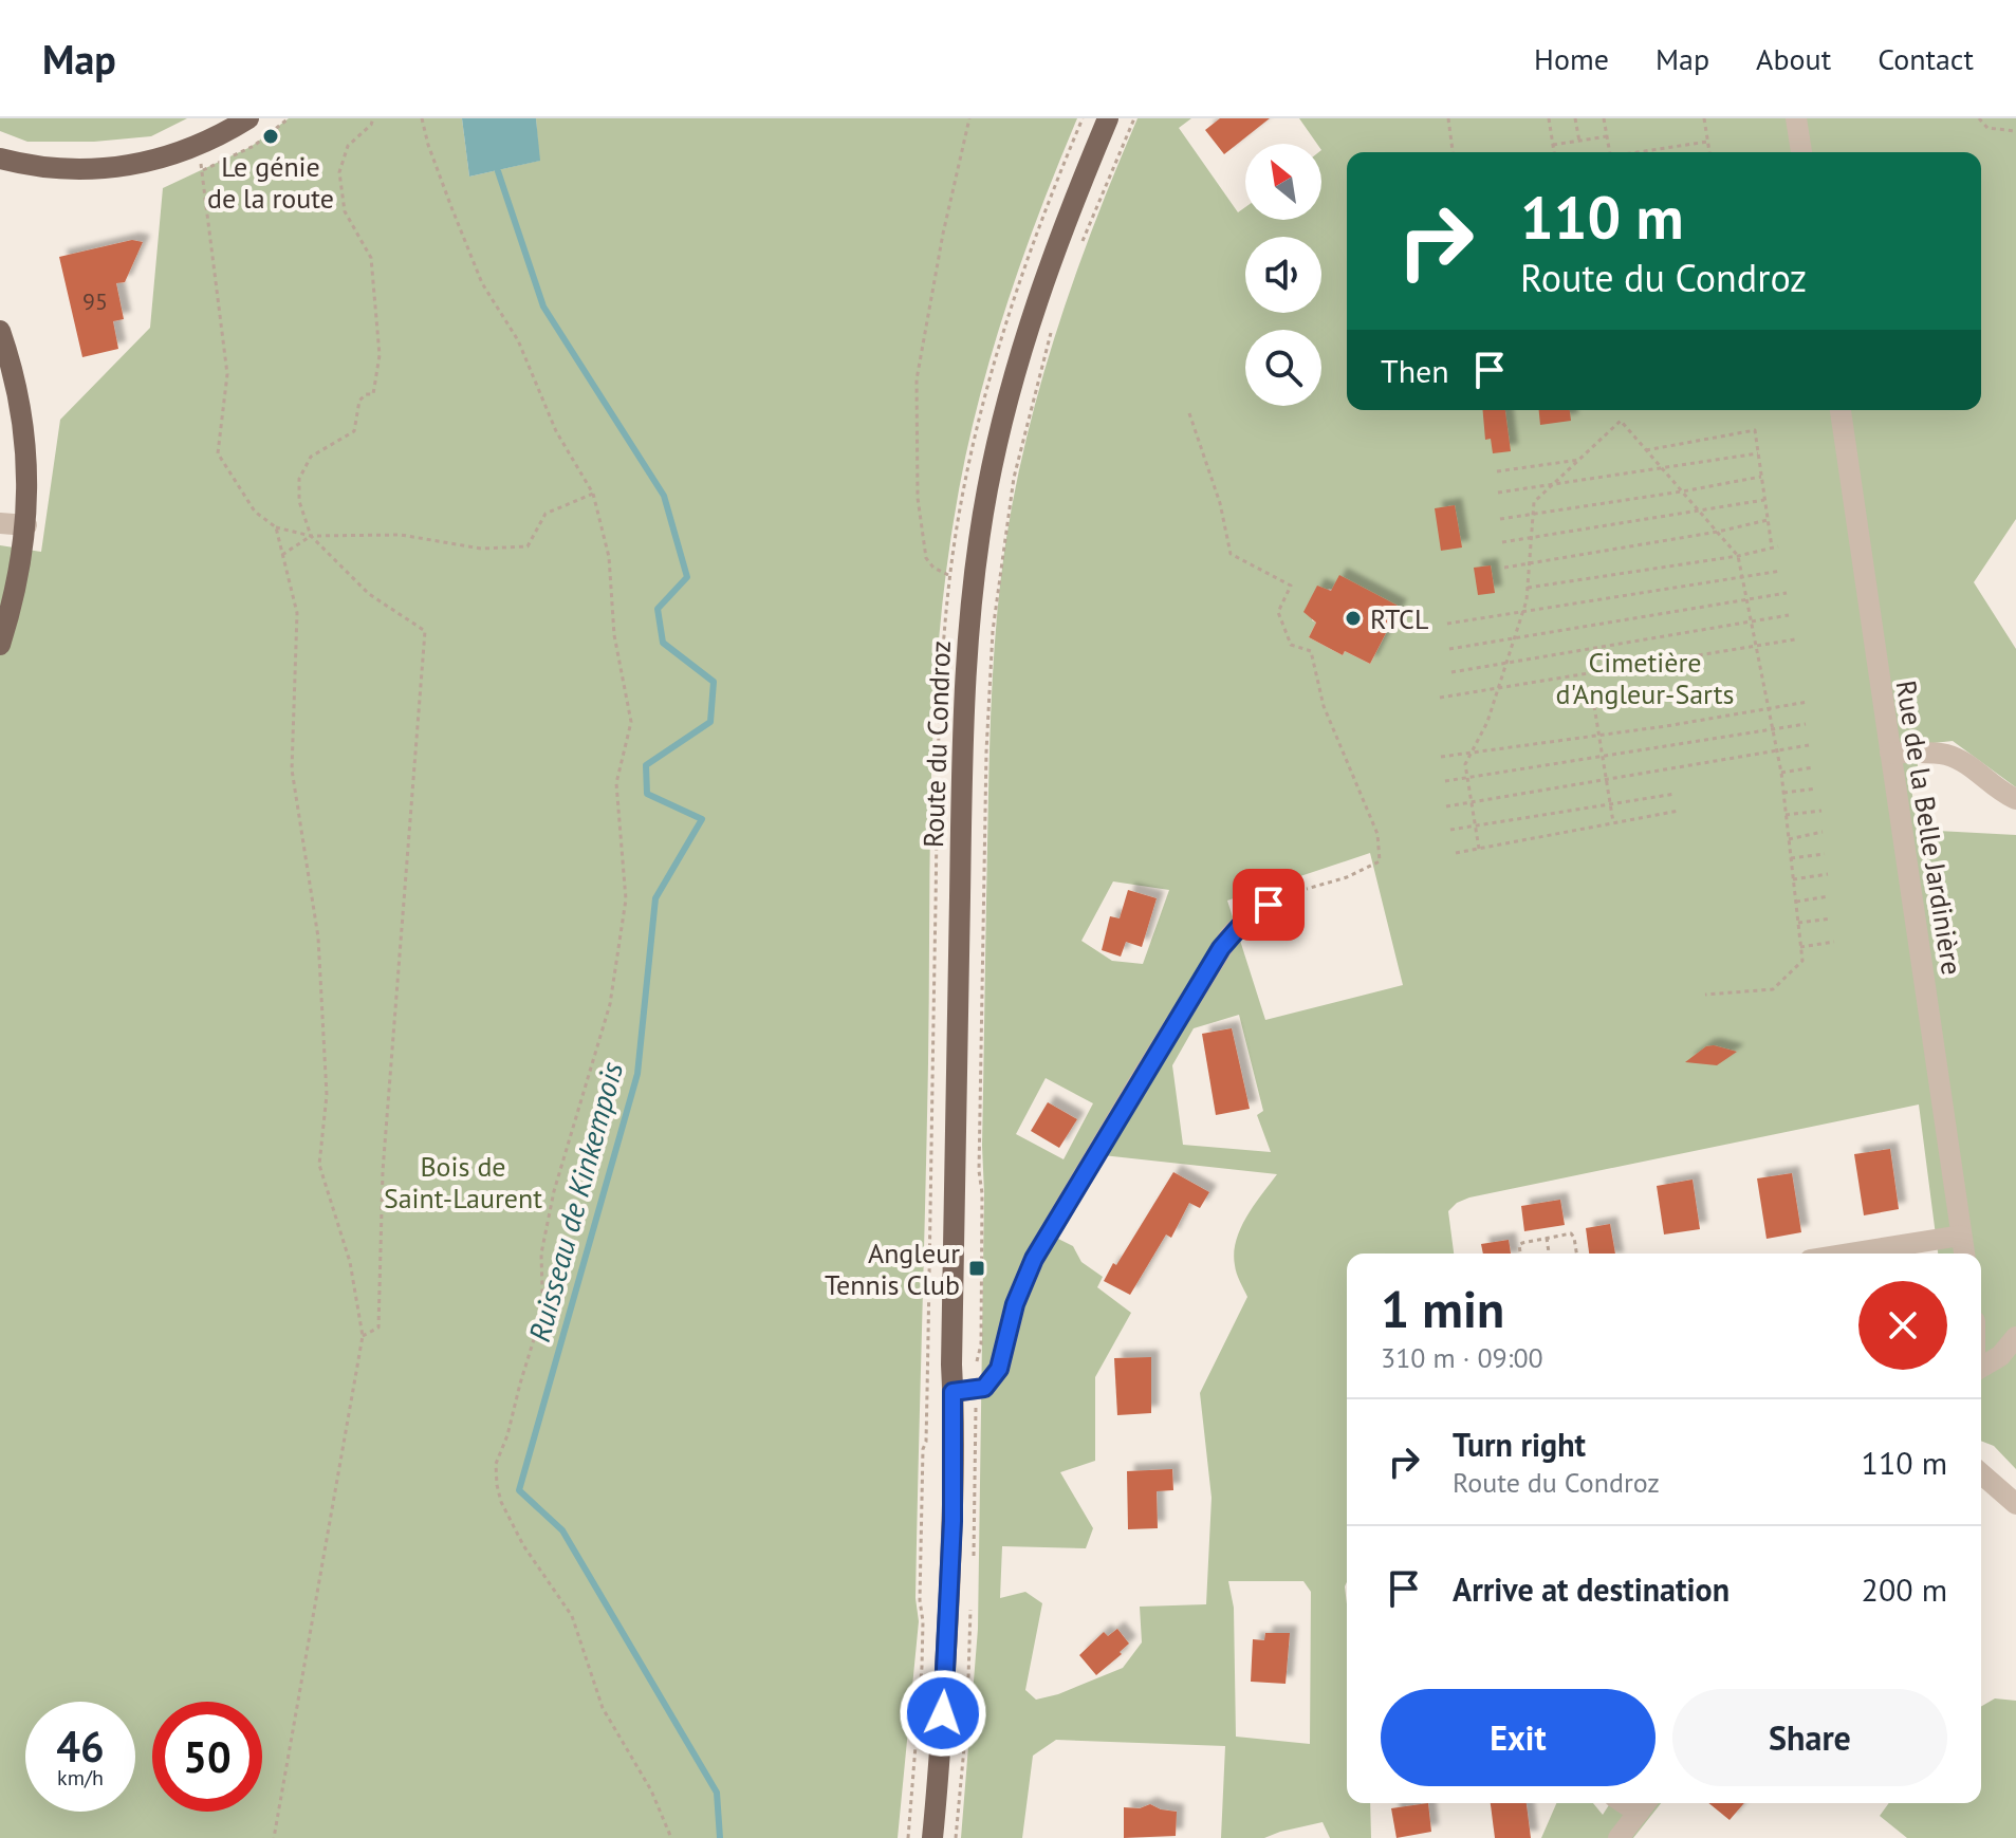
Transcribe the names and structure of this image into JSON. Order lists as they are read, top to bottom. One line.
{"streets":{"main road":["Route du Condroz"],"street":["Rue de la Belle Jardinière"]},"water":["Ruisseau de Kinkempois"],"parks":["Cimetière d'Angleur-Sarts","Bois de Saint-Laurent"],"places":{"other":["Le génie de la route","RTCL"],"transit":["Angleur Tennis Club"]},"house_numbers":["95"],"north":"top left","page":{"header":"Map","nav":["Home","Map","About","Contact"],"turn":["110 m","Route du Condroz"],"then":"Then","heading":["1 min","310 m · 09:00"],"list":[{"name":"Turn right","note":"Route du Condroz","value":"110 m"},{"name":"Arrive at destination","value":"200 m"}],"buttons":["Exit","Share"],"speed":"46 km/h","limit":"50"}}
